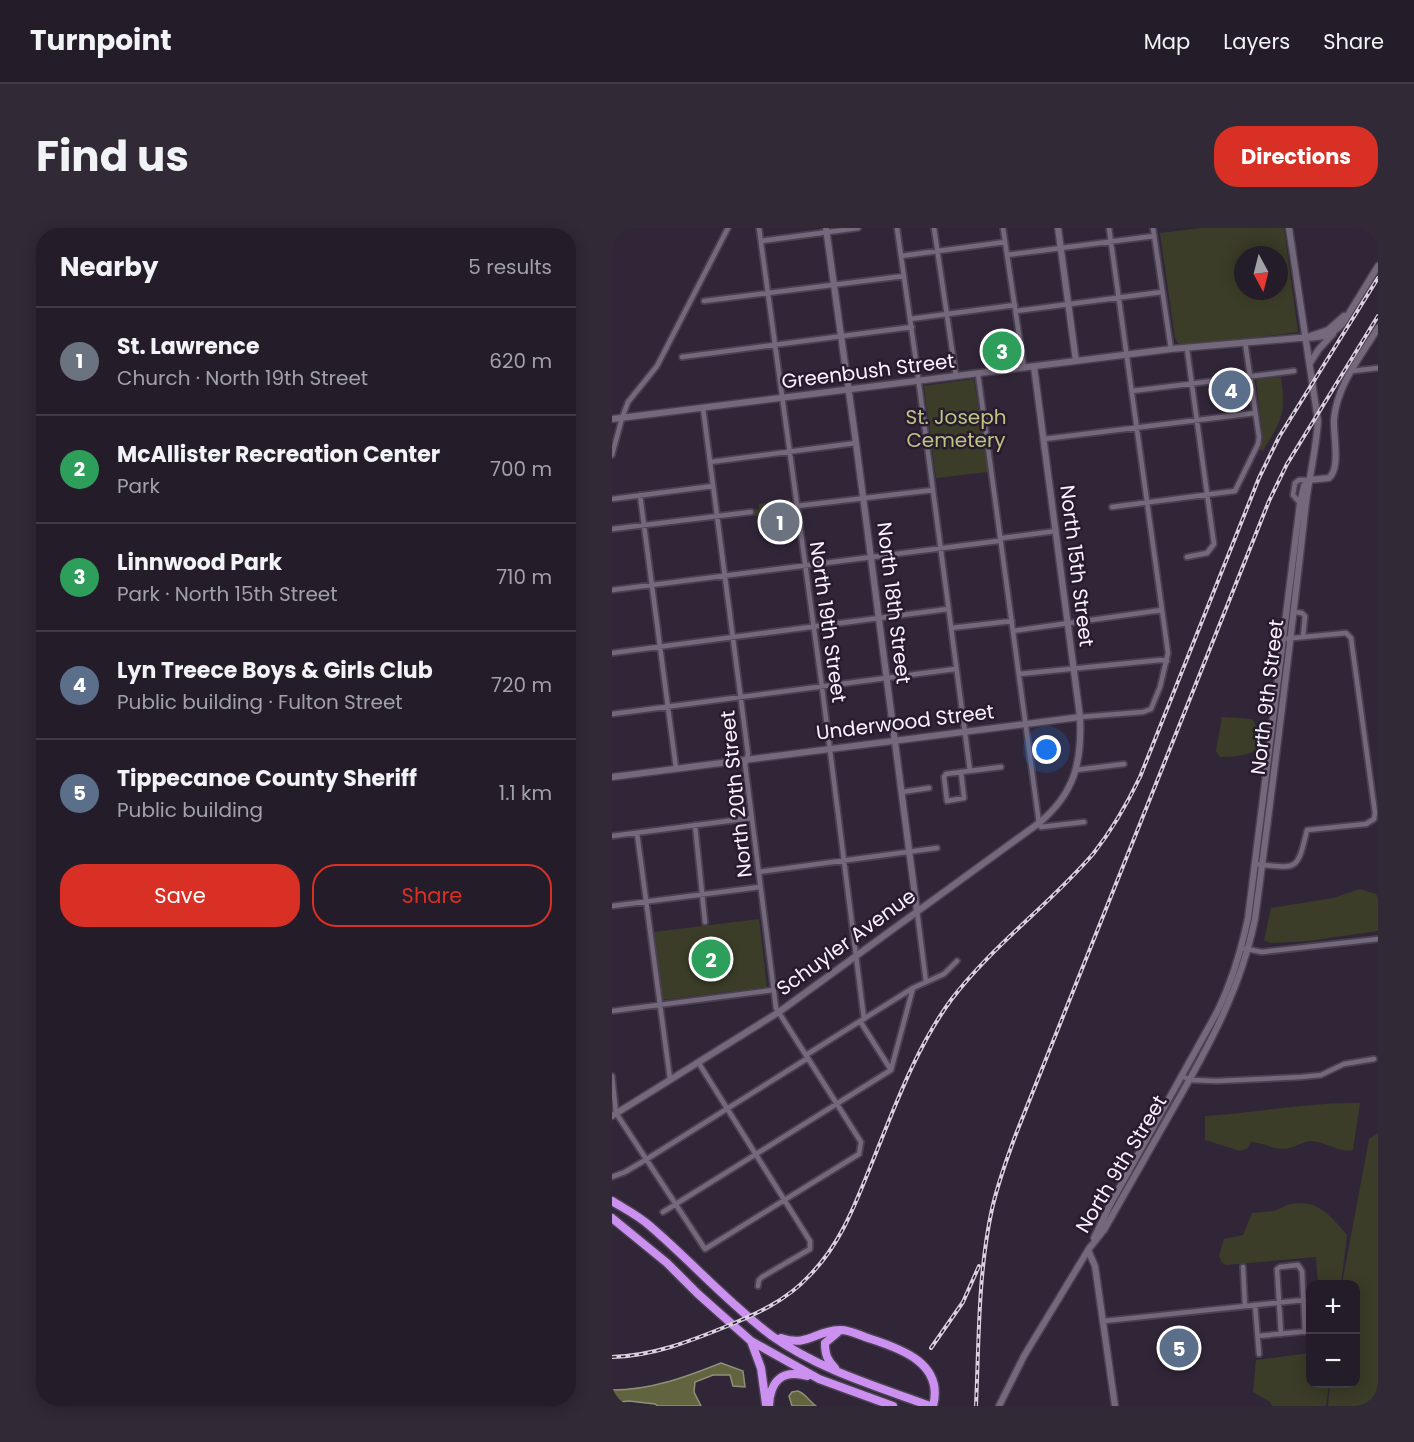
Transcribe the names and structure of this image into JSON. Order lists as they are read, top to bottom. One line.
{"streets":{"main road":["Greenbush Street","North 15th Street","North 18th Street","North 9th Street","Underwood Street","Schuyler Avenue"],"street":["North 19th Street","North 20th Street"]},"crossings":[["Greenbush Street","North 15th Street"],["Greenbush Street","North 18th Street"],["Greenbush Street","North 19th Street"],["Greenbush Street","North 9th Street"],["Greenbush Street","North 20th Street"],["North 15th Street","Underwood Street"],["North 15th Street","Schuyler Avenue"],["North 18th Street","Underwood Street"],["North 18th Street","Schuyler Avenue"],["North 19th Street","Underwood Street"],["North 19th Street","Schuyler Avenue"],["Underwood Street","North 20th Street"],["North 20th Street","Schuyler Avenue"]],"parks":["St. Joseph Cemetery"],"north":"bottom","page":{"header":"Turnpoint","nav":["Map","Layers","Share"],"title":"Find us","buttons":["Directions",["Save","Share"]],"heading":["Nearby","5 results"],"list":[{"mark":"1","name":"St. Lawrence","note":"Church · North 19th Street","value":"620 m"},{"mark":"2","name":"McAllister Recreation Center","note":"Park","value":"700 m"},{"mark":"3","name":"Linnwood Park","note":"Park · North 15th Street","value":"710 m"},{"mark":"4","name":"Lyn Treece Boys & Girls Club","note":"Public building · Fulton Street","value":"720 m"},{"mark":"5","name":"Tippecanoe County Sheriff","note":"Public building","value":"1.1 km"}],"pins":["3","4","1","2","5"],"map_buttons":["+","−"]}}
